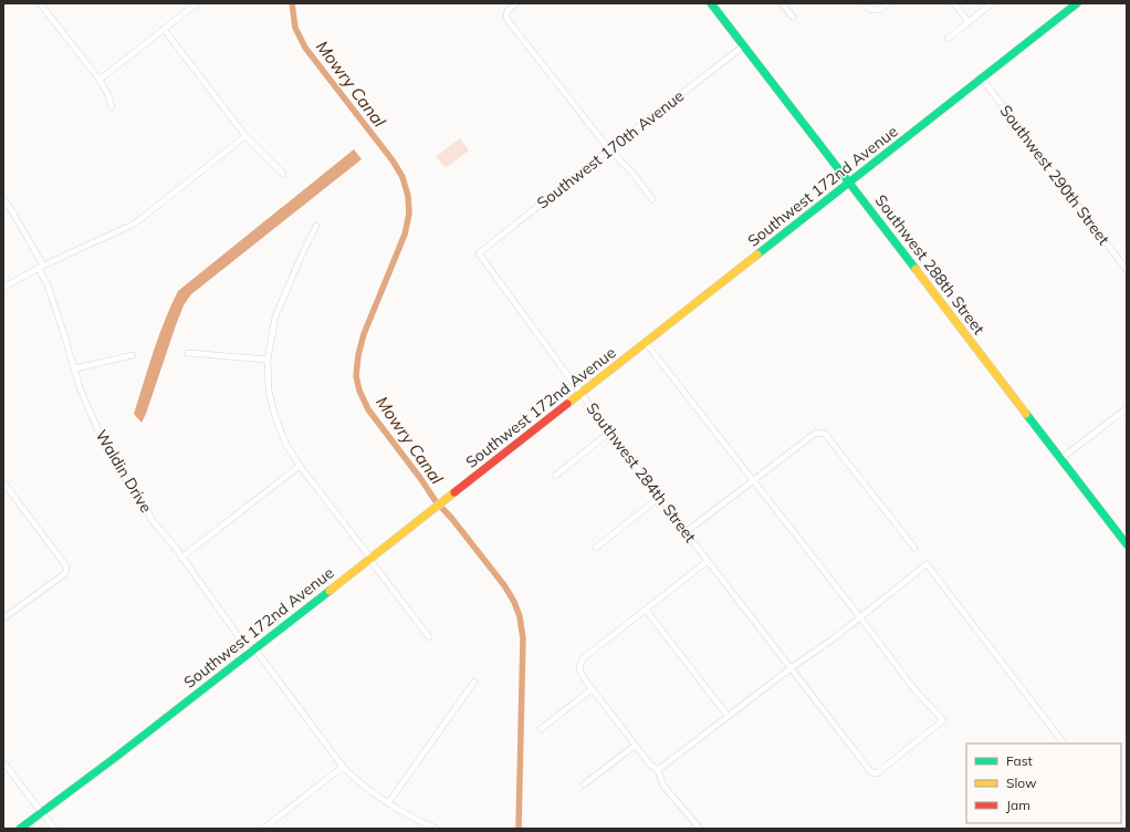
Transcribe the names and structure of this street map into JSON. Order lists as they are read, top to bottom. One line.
{"streets":{"street":["Southwest 170th Avenue","Southwest 290th Street","Southwest 172nd Avenue","Southwest 288th Street","Waldin Drive","Southwest 284th Street"]},"crossings":[["Southwest 170th Avenue","Southwest 288th Street"],["Southwest 170th Avenue","Southwest 284th Street"],["Southwest 290th Street","Southwest 172nd Avenue"],["Southwest 172nd Avenue","Southwest 288th Street"],["Southwest 172nd Avenue","Waldin Drive"],["Southwest 172nd Avenue","Southwest 284th Street"]],"water":["Mowry Canal"],"legend":["Fast","Slow","Jam"]}
